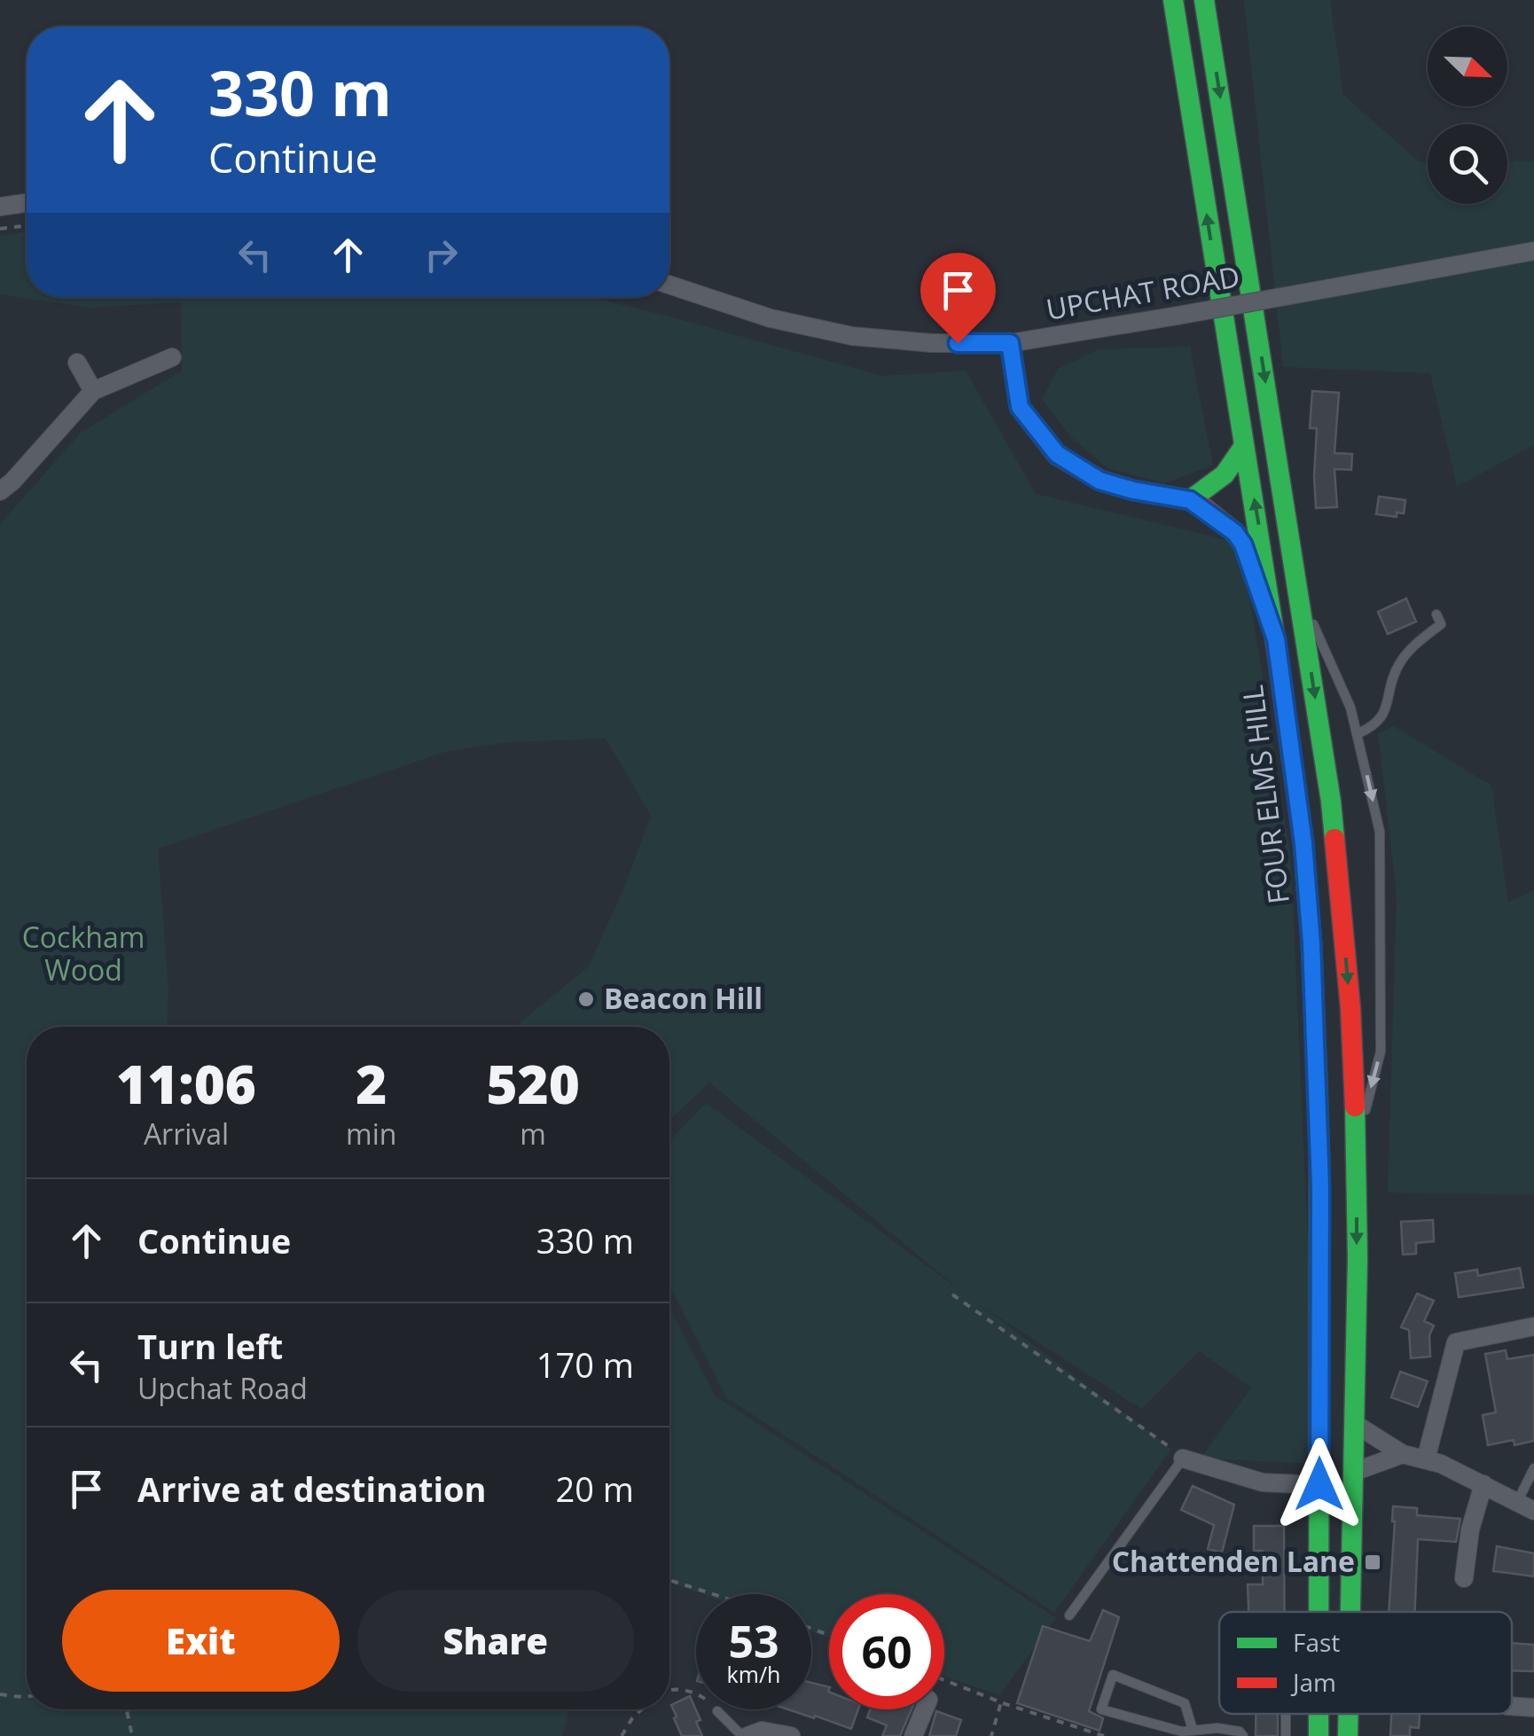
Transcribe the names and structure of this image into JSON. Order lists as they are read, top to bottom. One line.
{"streets":{"main road":["FOUR ELMS HILL"],"street":["UPCHAT ROAD"]},"parks":["Cockham Wood"],"places":{"other":["Beacon Hill"],"transit":["Chattenden Lane"]},"legend":["Fast","Jam"],"north":"bottom right","page":{"turn":["330 m","Continue"],"eta":["11:06","Arrival","2","min","520","m"],"list":[{"name":"Continue","value":"330 m"},{"name":"Turn left","note":"Upchat Road","value":"170 m"},{"name":"Arrive at destination","value":"20 m"}],"buttons":["Exit","Share"],"speed":"53 km/h","limit":"60"}}
